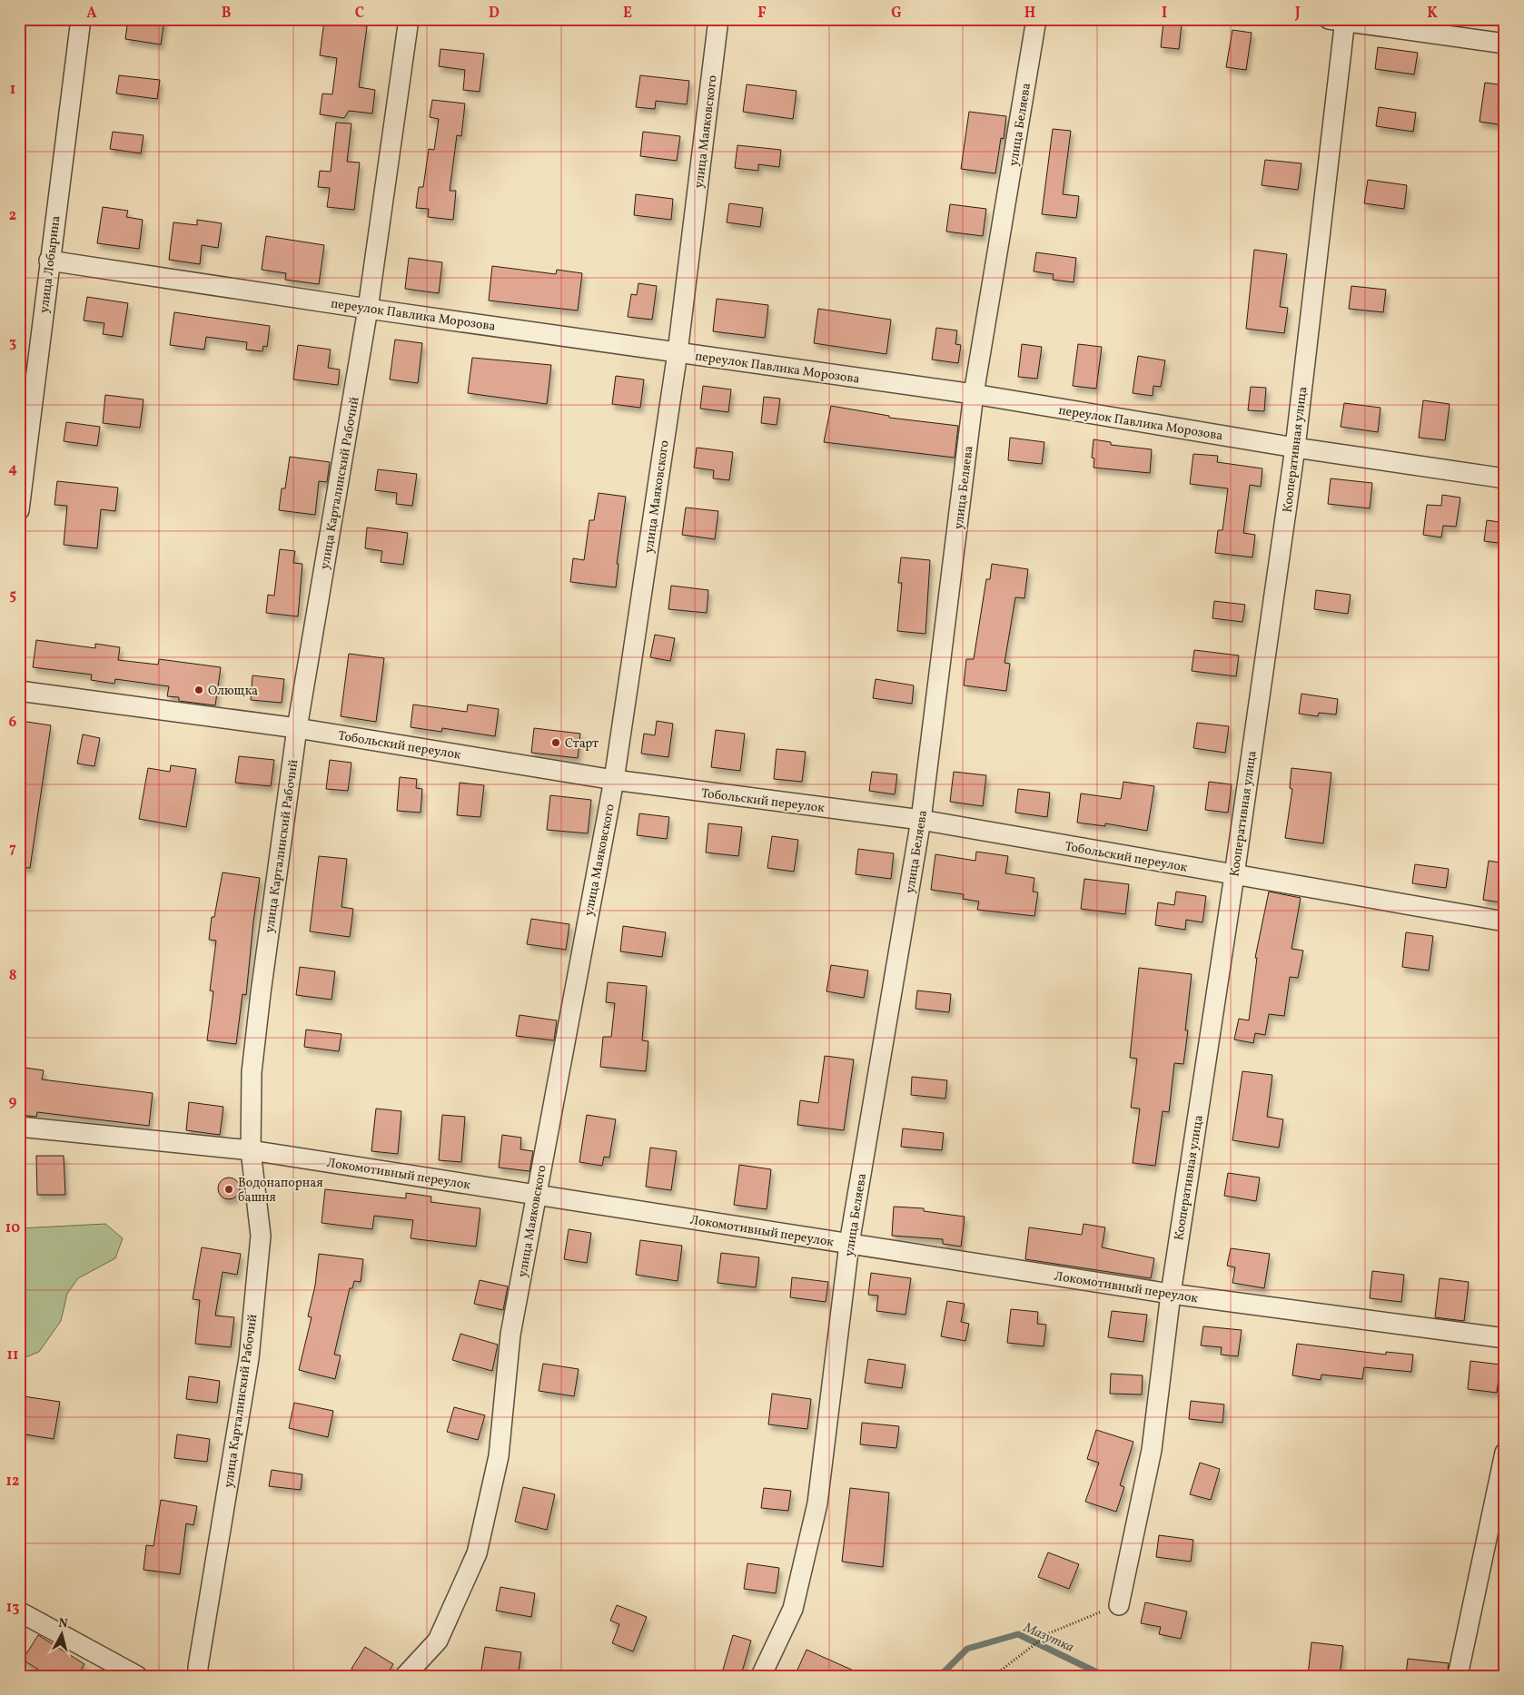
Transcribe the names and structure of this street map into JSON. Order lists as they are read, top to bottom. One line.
{"streets":{"street":["улица Беляева","улица Маяковского","улица Лобырина","переулок Павлика Морозова","Кооперативная улица","улица Карталинский Рабочий","Тобольский переулок","Локомотивный переулок"]},"crossings":[["улица Беляева","переулок Павлика Морозова"],["улица Беляева","Тобольский переулок"],["улица Беляева","Локомотивный переулок"],["улица Маяковского","переулок Павлика Морозова"],["улица Маяковского","Тобольский переулок"],["улица Маяковского","Локомотивный переулок"],["улица Лобырина","переулок Павлика Морозова"],["переулок Павлика Морозова","Кооперативная улица"],["переулок Павлика Морозова","улица Карталинский Рабочий"],["Кооперативная улица","Тобольский переулок"],["Кооперативная улица","Локомотивный переулок"],["улица Карталинский Рабочий","Тобольский переулок"],["улица Карталинский Рабочий","Локомотивный переулок"]],"water":["Мазутка"],"places":["Олющка","Старт","Водонапорная башня"],"north":"top","grid":{"columns":["A","B","C","D","E","F","G","H","I","J","K"],"rows":["1","2","3","4","5","6","7","8","9","10","11","12","13"]}}
